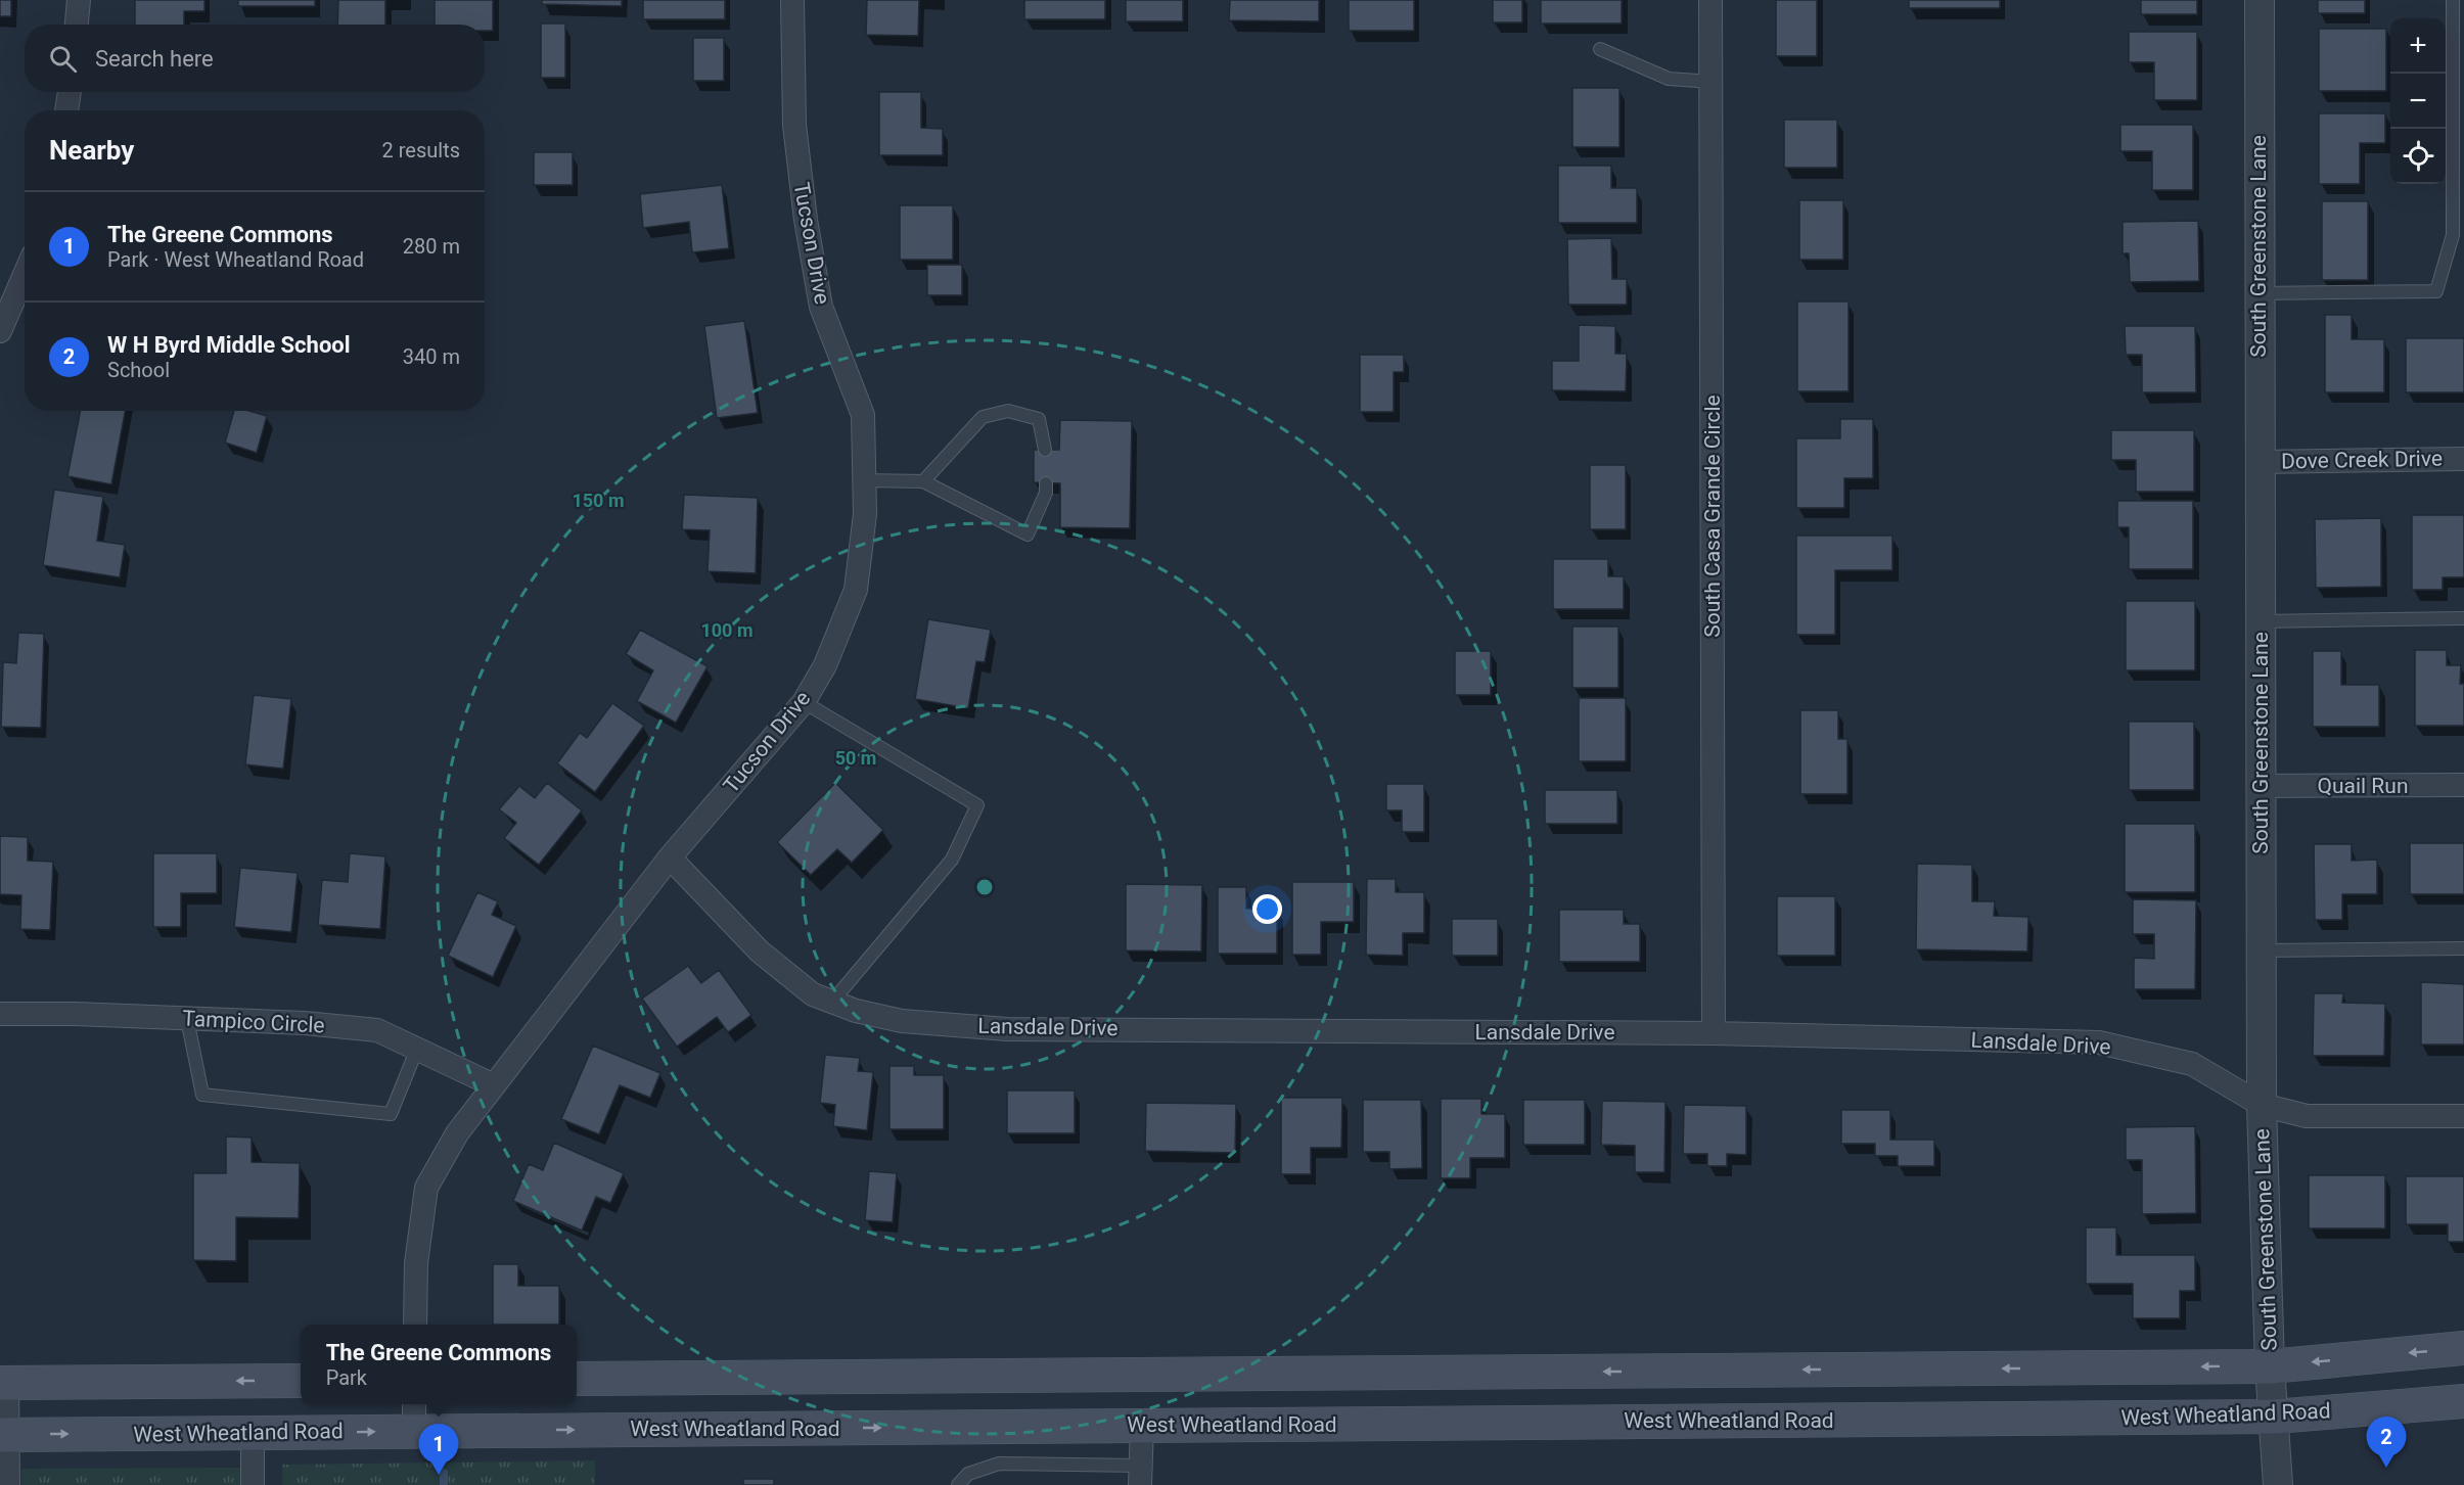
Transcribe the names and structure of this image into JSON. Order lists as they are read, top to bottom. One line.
{"streets":{"main road":["West Wheatland Road"],"street":["Tucson Drive","South Greenstone Lane","Dove Creek Drive","South Casa Grande Circle","Quail Run","Tampico Circle","Lansdale Drive"]},"crossings":[["Tucson Drive","Tampico Circle"],["Tucson Drive","Lansdale Drive"],["South Greenstone Lane","Dove Creek Drive"],["South Greenstone Lane","Quail Run"],["South Greenstone Lane","Lansdale Drive"],["South Greenstone Lane","West Wheatland Road"],["South Casa Grande Circle","Lansdale Drive"]],"page":{"map_buttons":["+","−"],"search":"Search here","heading":["Nearby","2 results"],"list":[{"mark":"1","name":"The Greene Commons","note":"Park · West Wheatland Road","value":"280 m"},{"mark":"2","name":"W H Byrd Middle School","note":"School","value":"340 m"}],"popup":["The Greene Commons","Park"],"pins":["2","1"]},"rings":["150 m","100 m","50 m"]}
